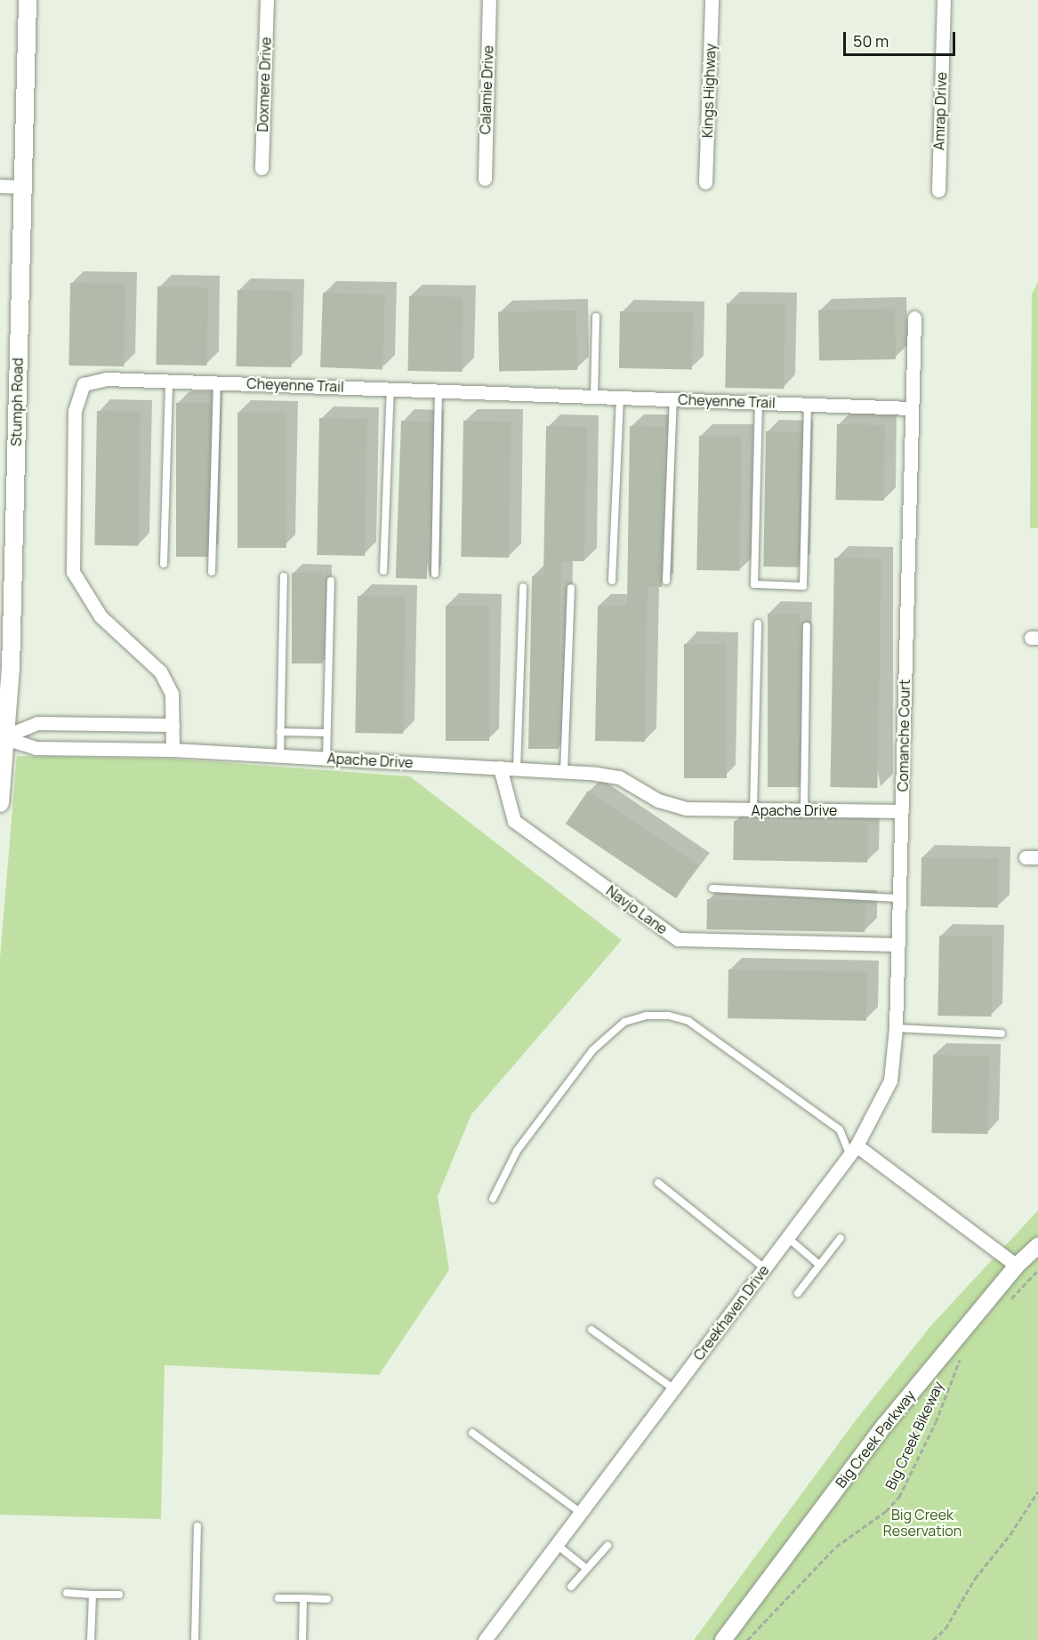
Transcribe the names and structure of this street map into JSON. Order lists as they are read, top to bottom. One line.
{"streets":{"main road":["Stumph Road"],"street":["Doxmere Drive","Calamie Drive","Kings Highway","Amrap Drive","Cheyenne Trail","Comanche Court","Apache Drive","Navjo Lane","Creekhaven Drive","Big Creek Parkway"],"path":["Big Creek Bikeway"]},"crossings":[["Cheyenne Trail","Comanche Court"],["Cheyenne Trail","Apache Drive"],["Stumph Road","Apache Drive"],["Comanche Court","Apache Drive"],["Comanche Court","Navjo Lane"],["Comanche Court","Creekhaven Drive"],["Apache Drive","Navjo Lane"]],"parks":["Big Creek Reservation"],"scale_bar":"50 m"}
